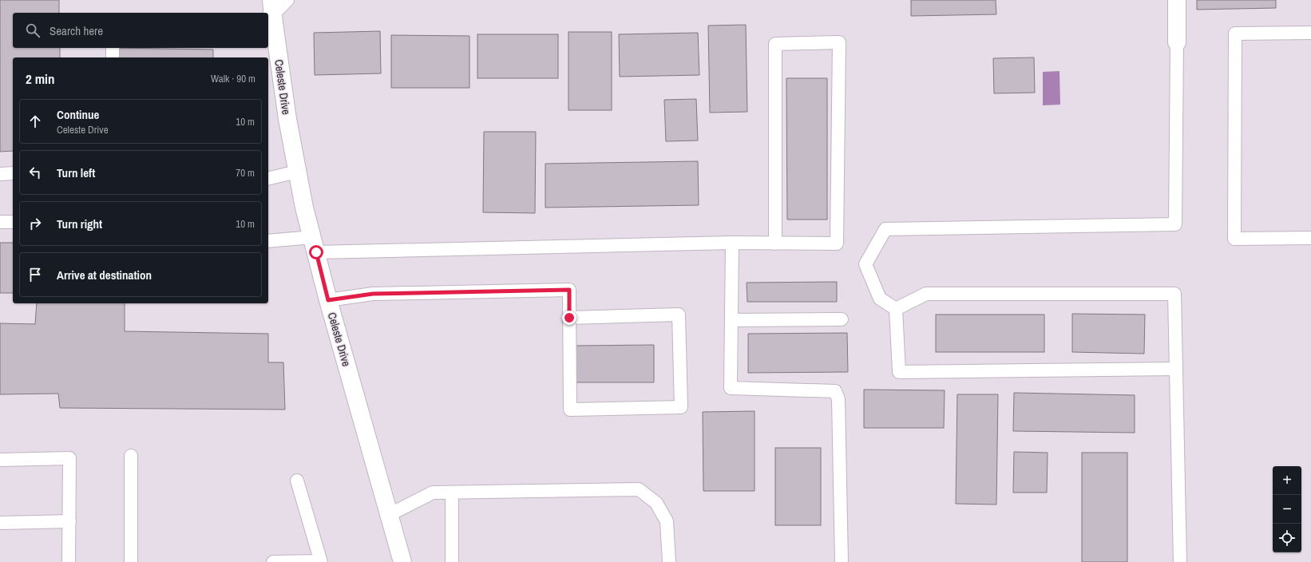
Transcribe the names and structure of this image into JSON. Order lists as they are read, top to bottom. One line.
{"streets":{"street":["Celeste Drive"]},"page":{"search":"Search here","heading":["2 min","Walk · 90 m"],"list":[["Continue","Celeste Drive","10 m"],["Turn left","70 m"],["Turn right","10 m"],"Arrive at destination"],"map_buttons":["+","−"]}}
